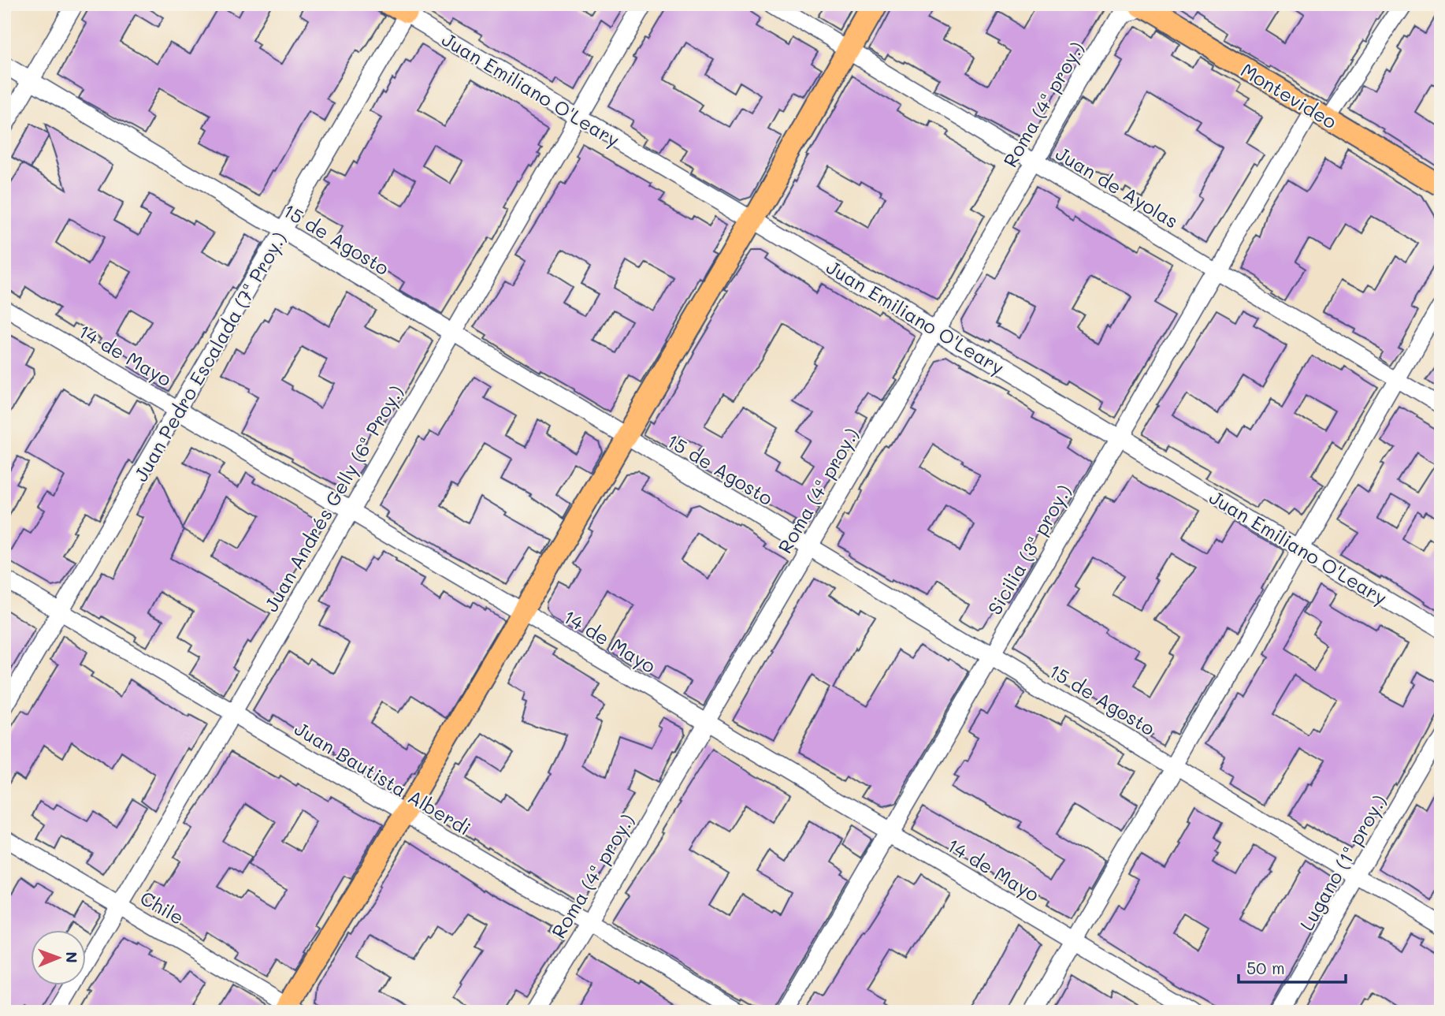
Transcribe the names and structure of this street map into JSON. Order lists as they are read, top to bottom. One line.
{"streets":{"main road":["Juan Emiliano O'Leary","Montevideo"],"street":["Roma (4ª proy.)","Juan de Ayolas","15 de Agosto","14 de Mayo","Juan Pedro Escalada (7ª Proy.)","Juan Andrés Gelly (6ª Proy.)","Sicilia (3ª proy.)","Juan Bautista Alberdi","Lugano (1ª proy.)","Chile"]},"crossings":[["Juan Emiliano O'Leary","Roma (4ª proy.)"],["Juan Emiliano O'Leary","Juan Pedro Escalada (7ª Proy.)"],["Juan Emiliano O'Leary","Juan Andrés Gelly (6ª Proy.)"],["Juan Emiliano O'Leary","Sicilia (3ª proy.)"],["Montevideo","Roma (4ª proy.)"],["Montevideo","Sicilia (3ª proy.)"],["Roma (4ª proy.)","Juan de Ayolas"],["Roma (4ª proy.)","15 de Agosto"],["Roma (4ª proy.)","14 de Mayo"],["Roma (4ª proy.)","Juan Bautista Alberdi"],["Juan de Ayolas","Sicilia (3ª proy.)"],["15 de Agosto","Juan Pedro Escalada (7ª Proy.)"],["15 de Agosto","Juan Andrés Gelly (6ª Proy.)"],["15 de Agosto","Sicilia (3ª proy.)"],["15 de Agosto","Lugano (1ª proy.)"],["14 de Mayo","Juan Pedro Escalada (7ª Proy.)"],["14 de Mayo","Juan Andrés Gelly (6ª Proy.)"],["14 de Mayo","Sicilia (3ª proy.)"],["Juan Pedro Escalada (7ª Proy.)","Juan Bautista Alberdi"],["Juan Andrés Gelly (6ª Proy.)","Juan Bautista Alberdi"],["Juan Andrés Gelly (6ª Proy.)","Chile"]],"scale_bar":"50 m","north":"right"}
